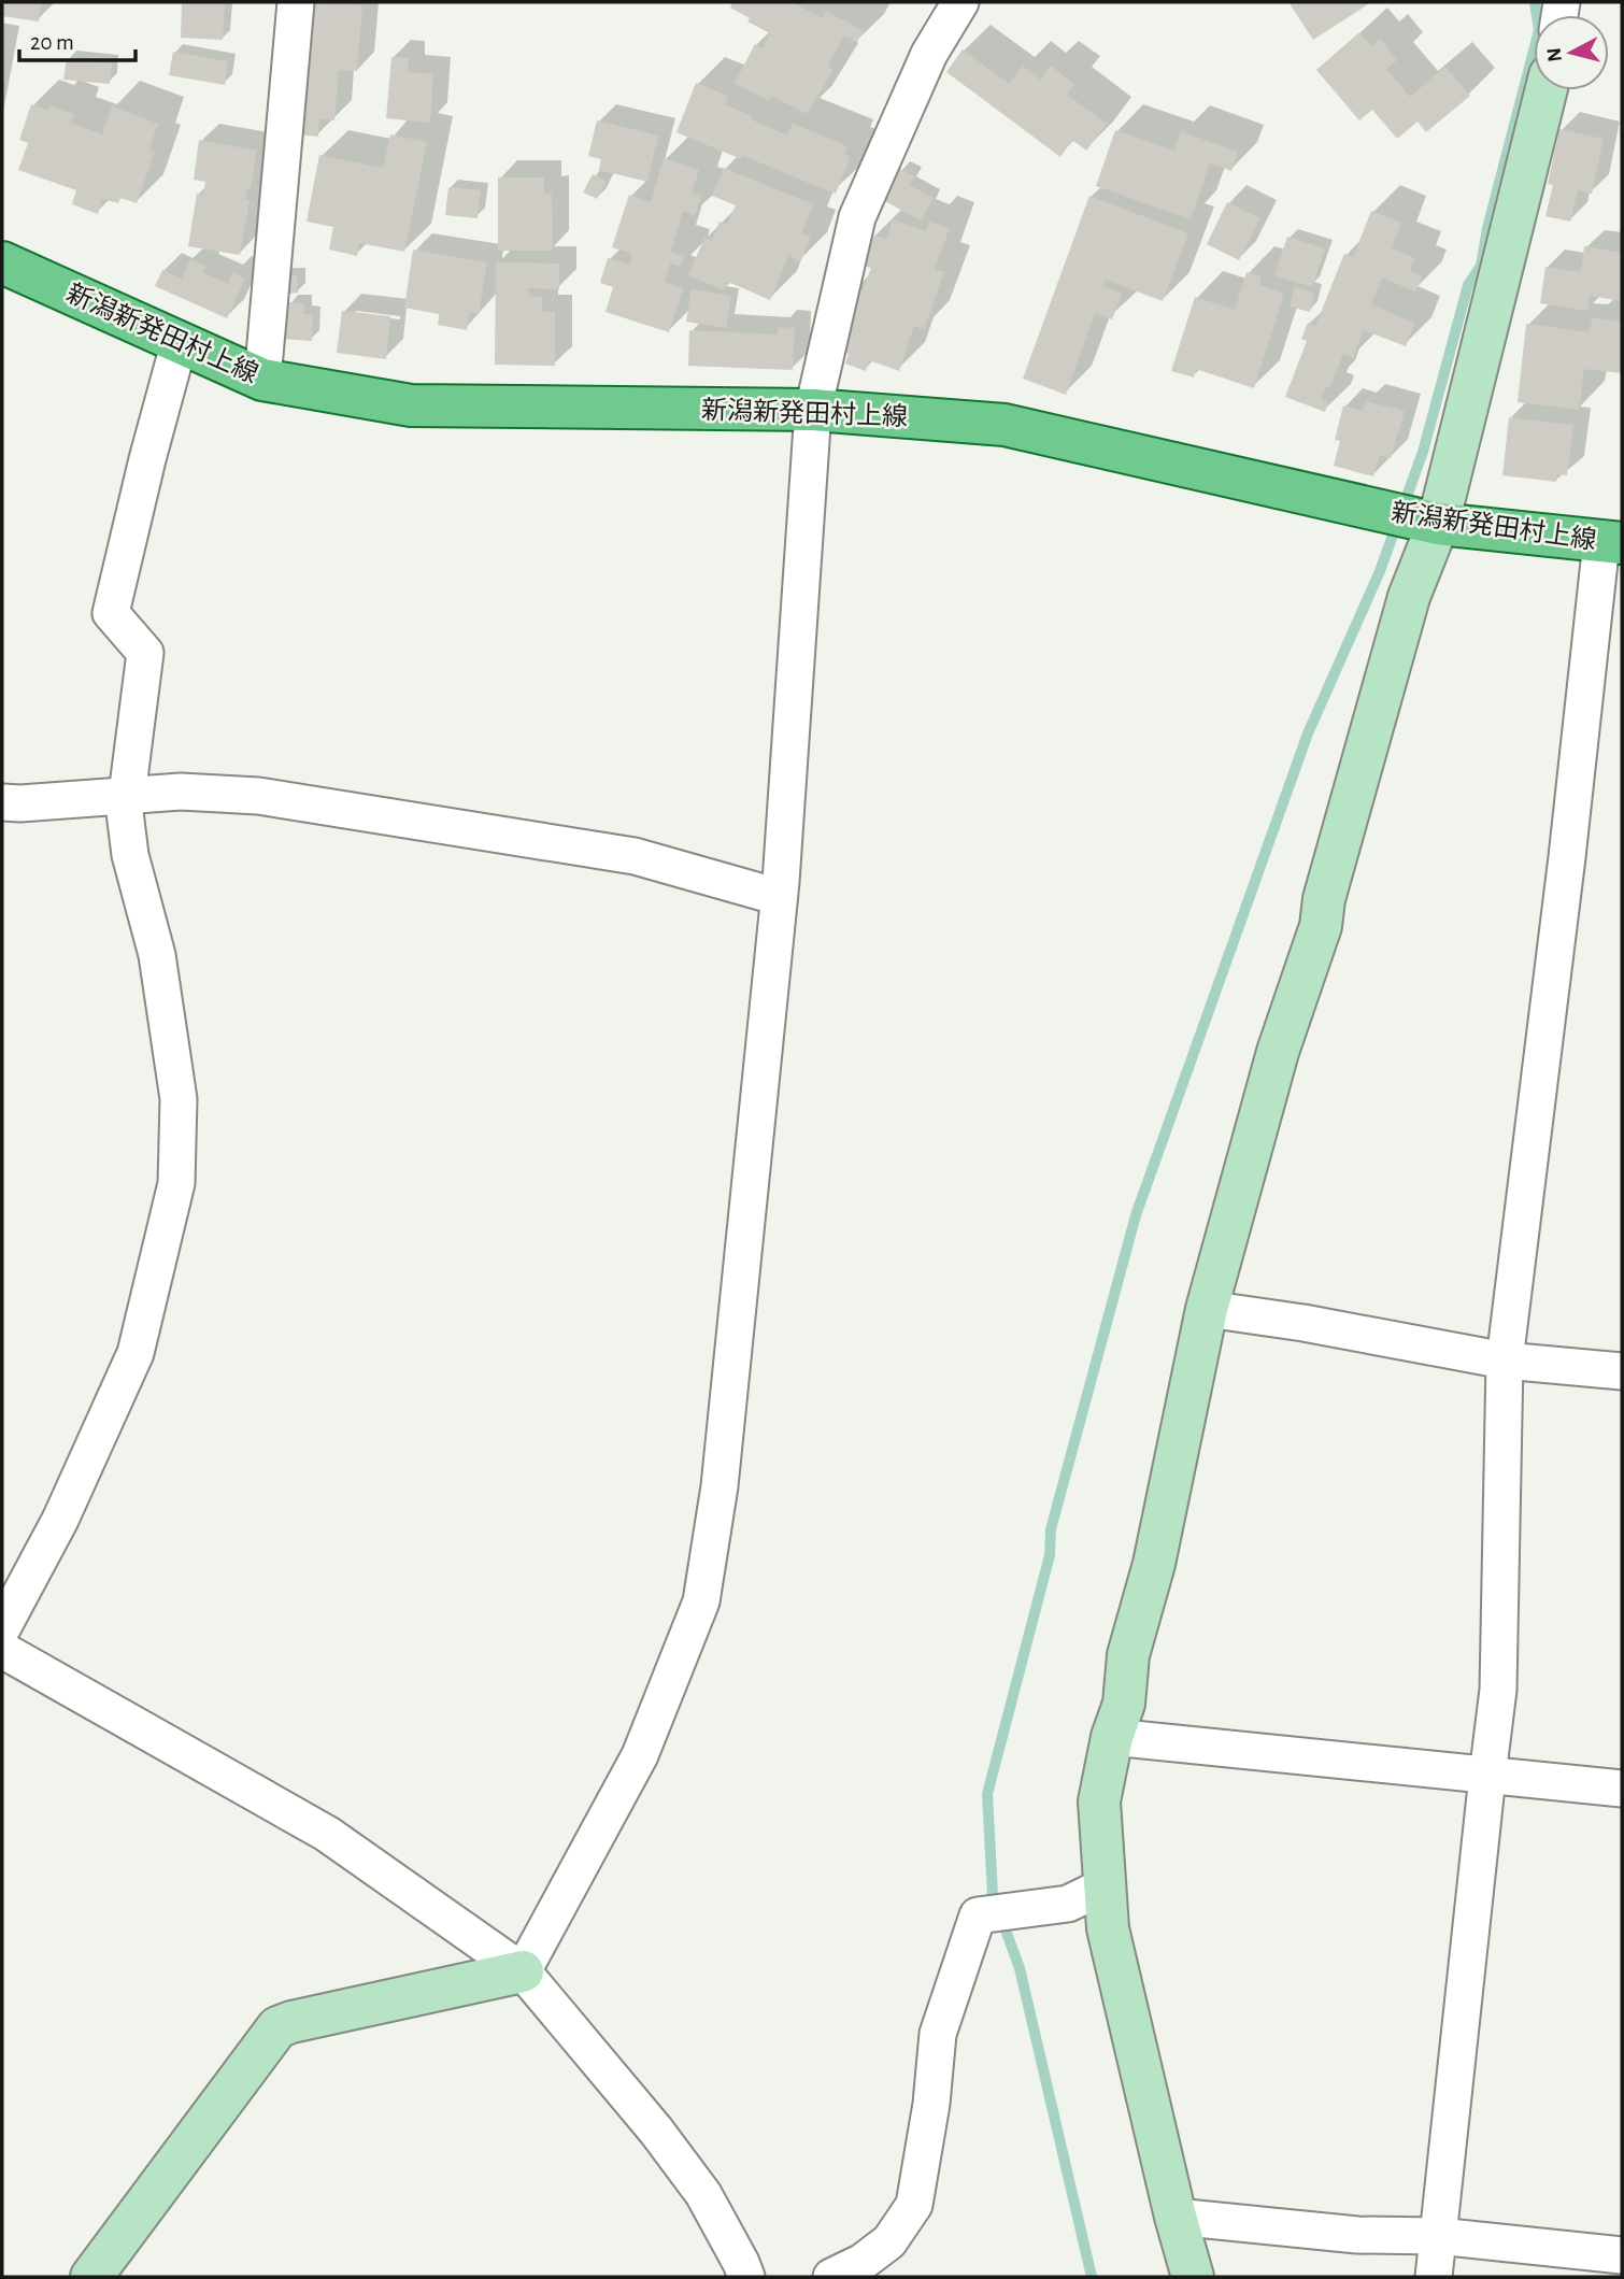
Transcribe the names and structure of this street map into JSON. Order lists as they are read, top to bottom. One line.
{"streets":{"main road":["新潟新発田村上線"]},"scale_bar":"20 m","north":"left"}
